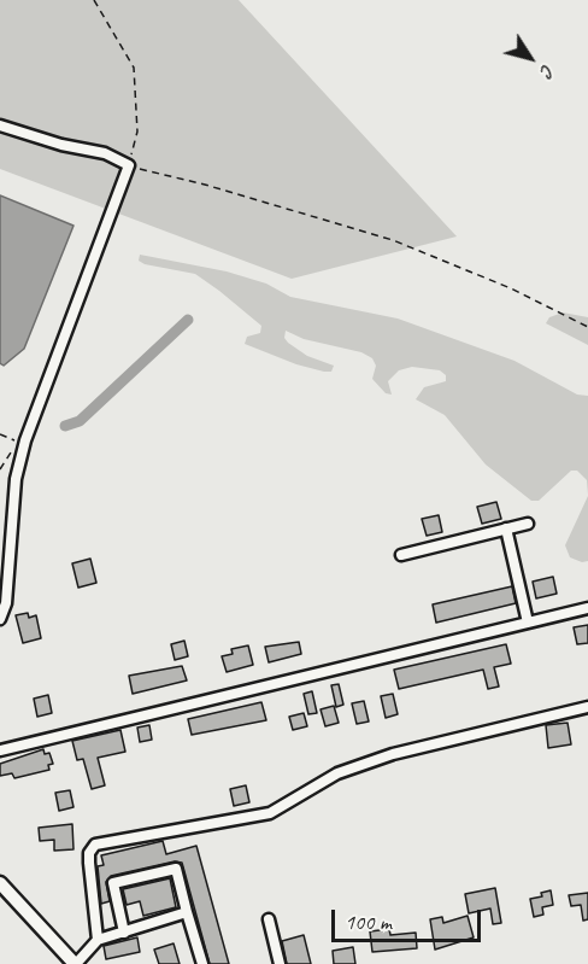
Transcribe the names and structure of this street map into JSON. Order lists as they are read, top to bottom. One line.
{"scale_bar":"100 m","north":"bottom right"}
